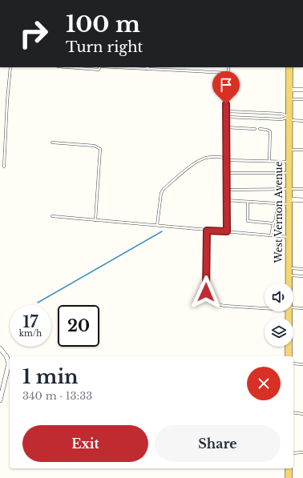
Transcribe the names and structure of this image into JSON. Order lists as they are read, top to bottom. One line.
{"streets":{"main road":["West Vernon Avenue"]},"page":{"turn":["100 m","Turn right"],"speed":"17 km/h","limit":"20","heading":["1 min","340 m · 13:33"],"buttons":["Exit","Share"]}}
